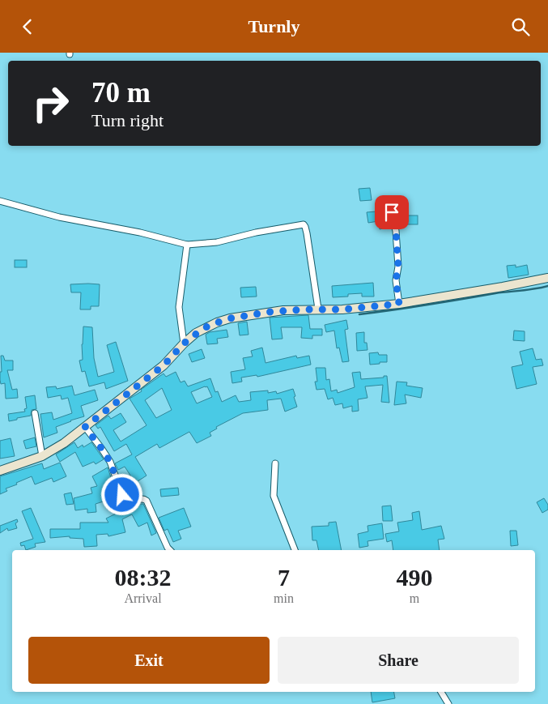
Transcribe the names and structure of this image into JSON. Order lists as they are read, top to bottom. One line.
{"page":{"header":"Turnly","turn":["70 m","Turn right"],"eta":["08:32","Arrival","7","min","490","m"],"buttons":["Exit","Share"]}}
